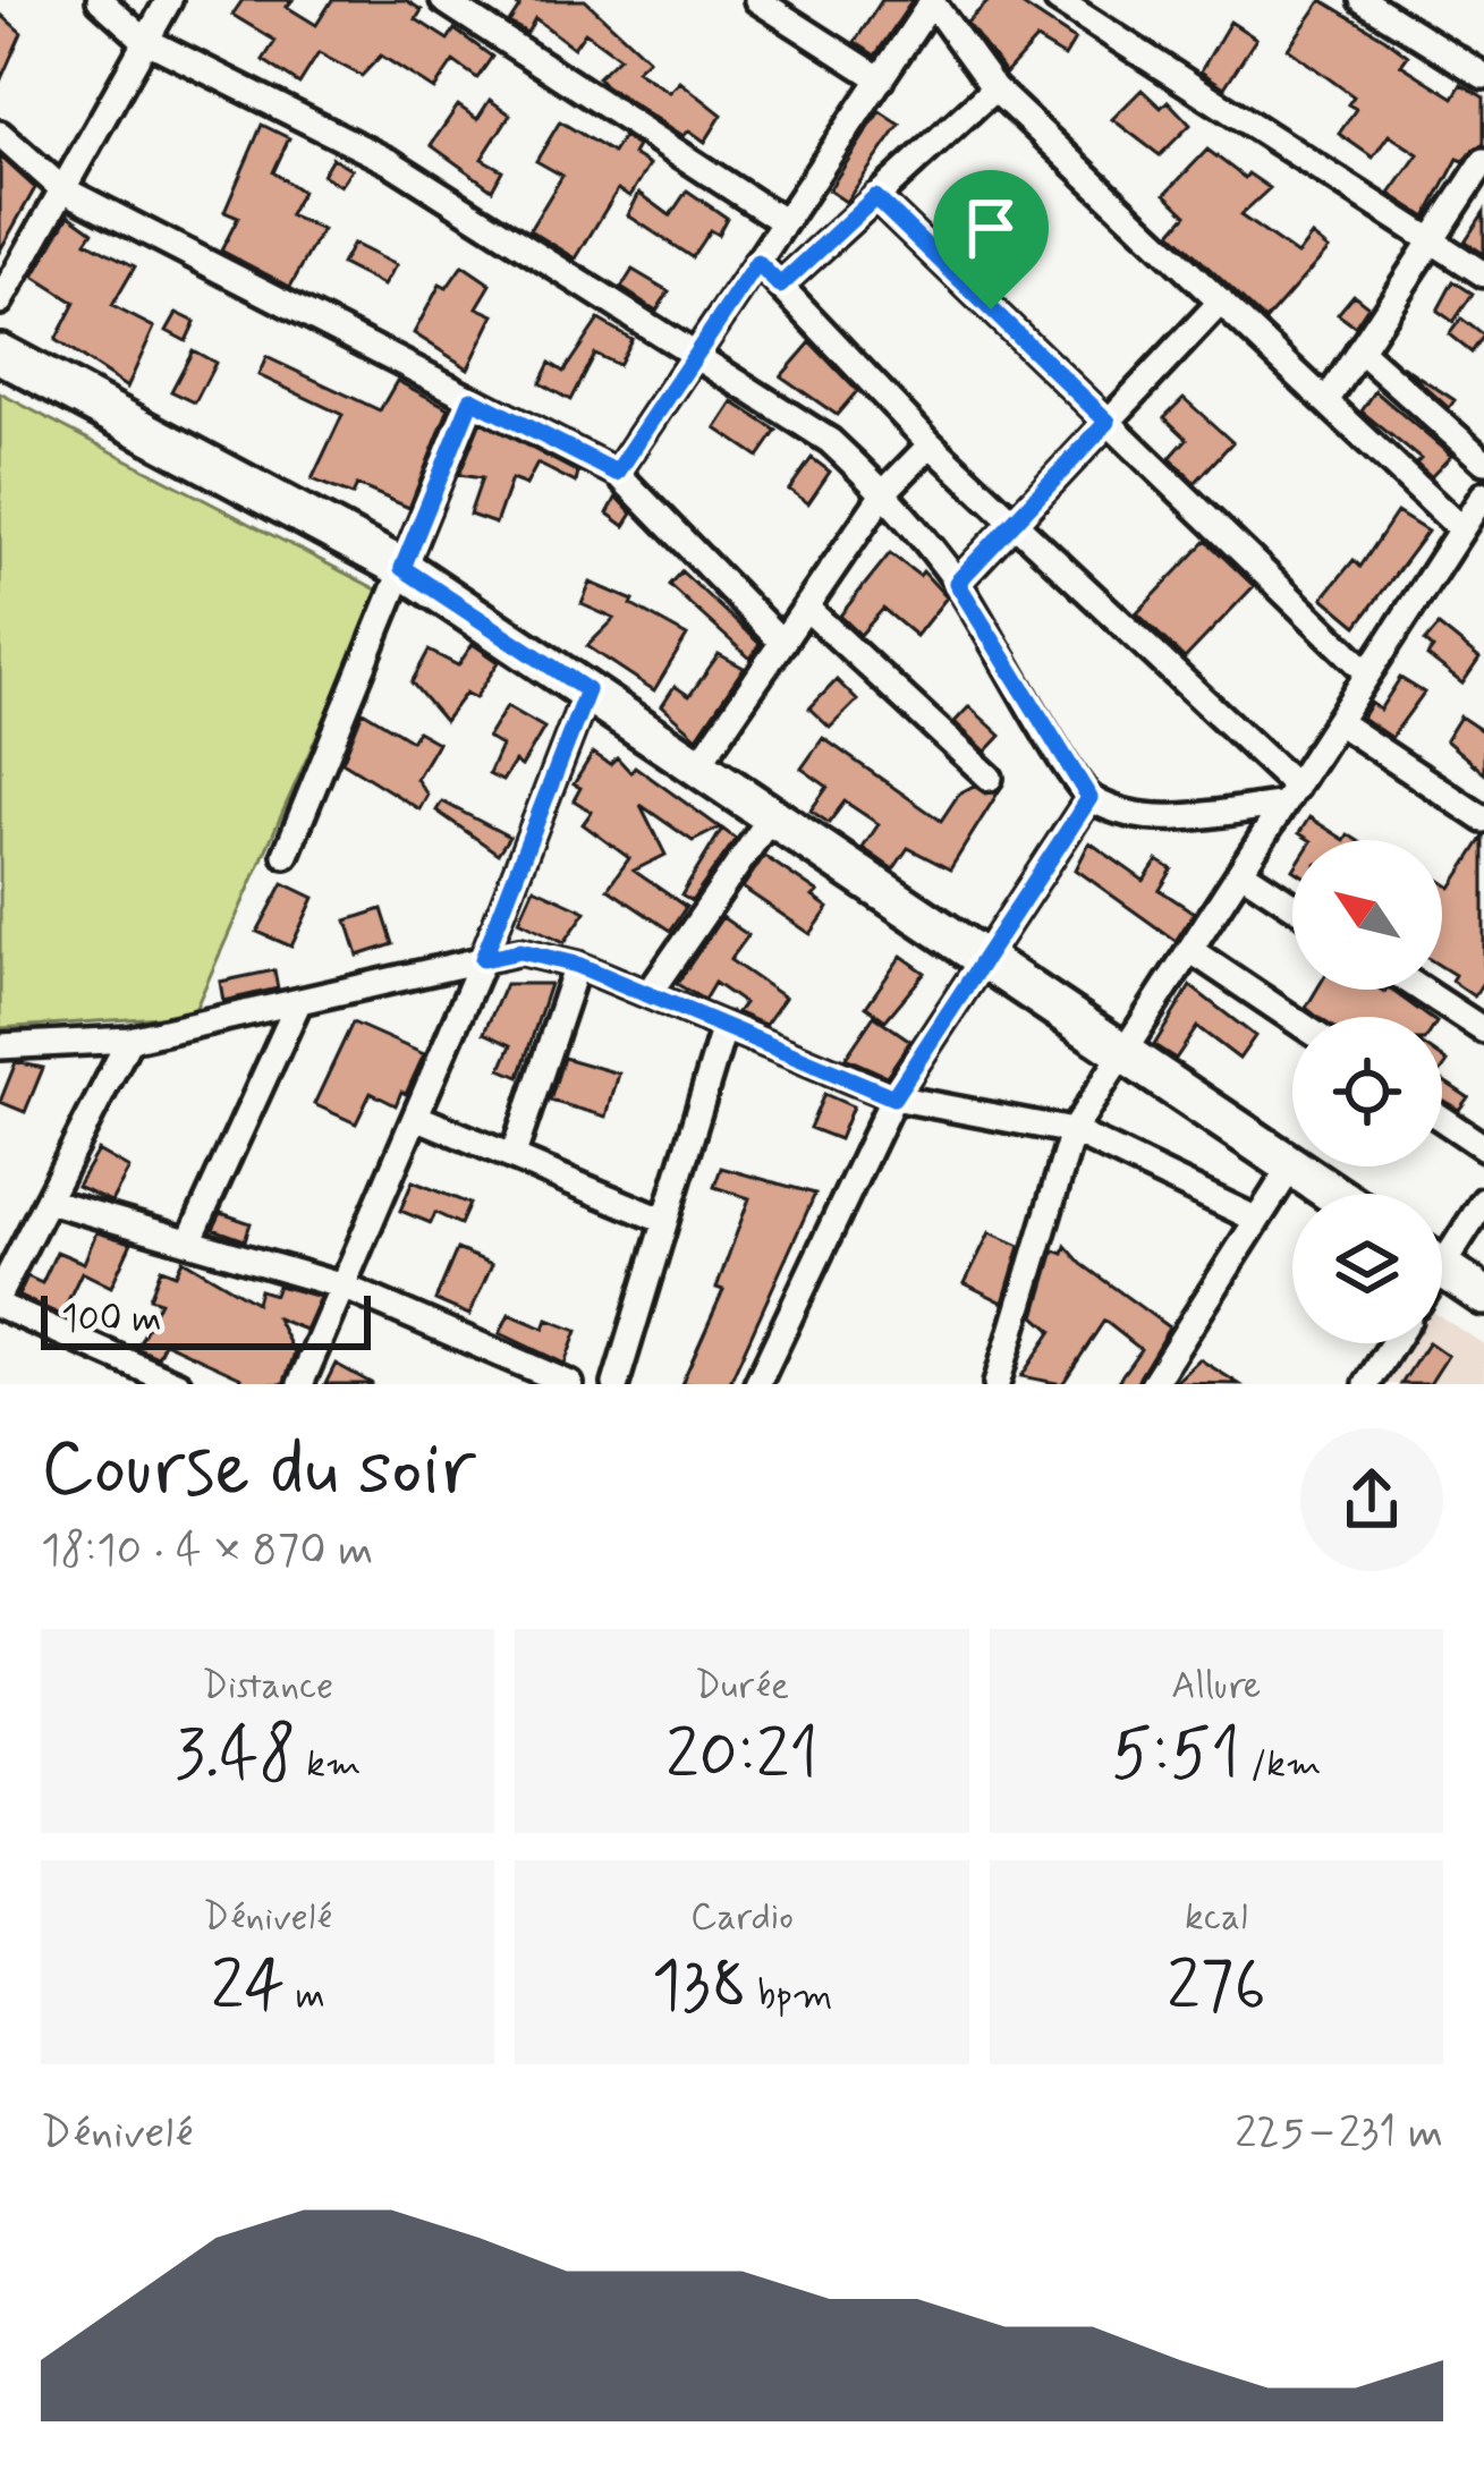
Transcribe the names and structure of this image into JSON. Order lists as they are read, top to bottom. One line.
{"scale_bar":"100 m","north":"top left","page":{"scale":"100 m","heading":["Course du soir","18:10 · 4 × 870 m"],"stats":[["Distance","3.48 km"],["Durée","20:21"],["Allure","5:51 /km"],["Dénivelé","24 m"],["Cardio","138 bpm"],["kcal","276"]],"chart":["Dénivelé","225–231 m"]}}
